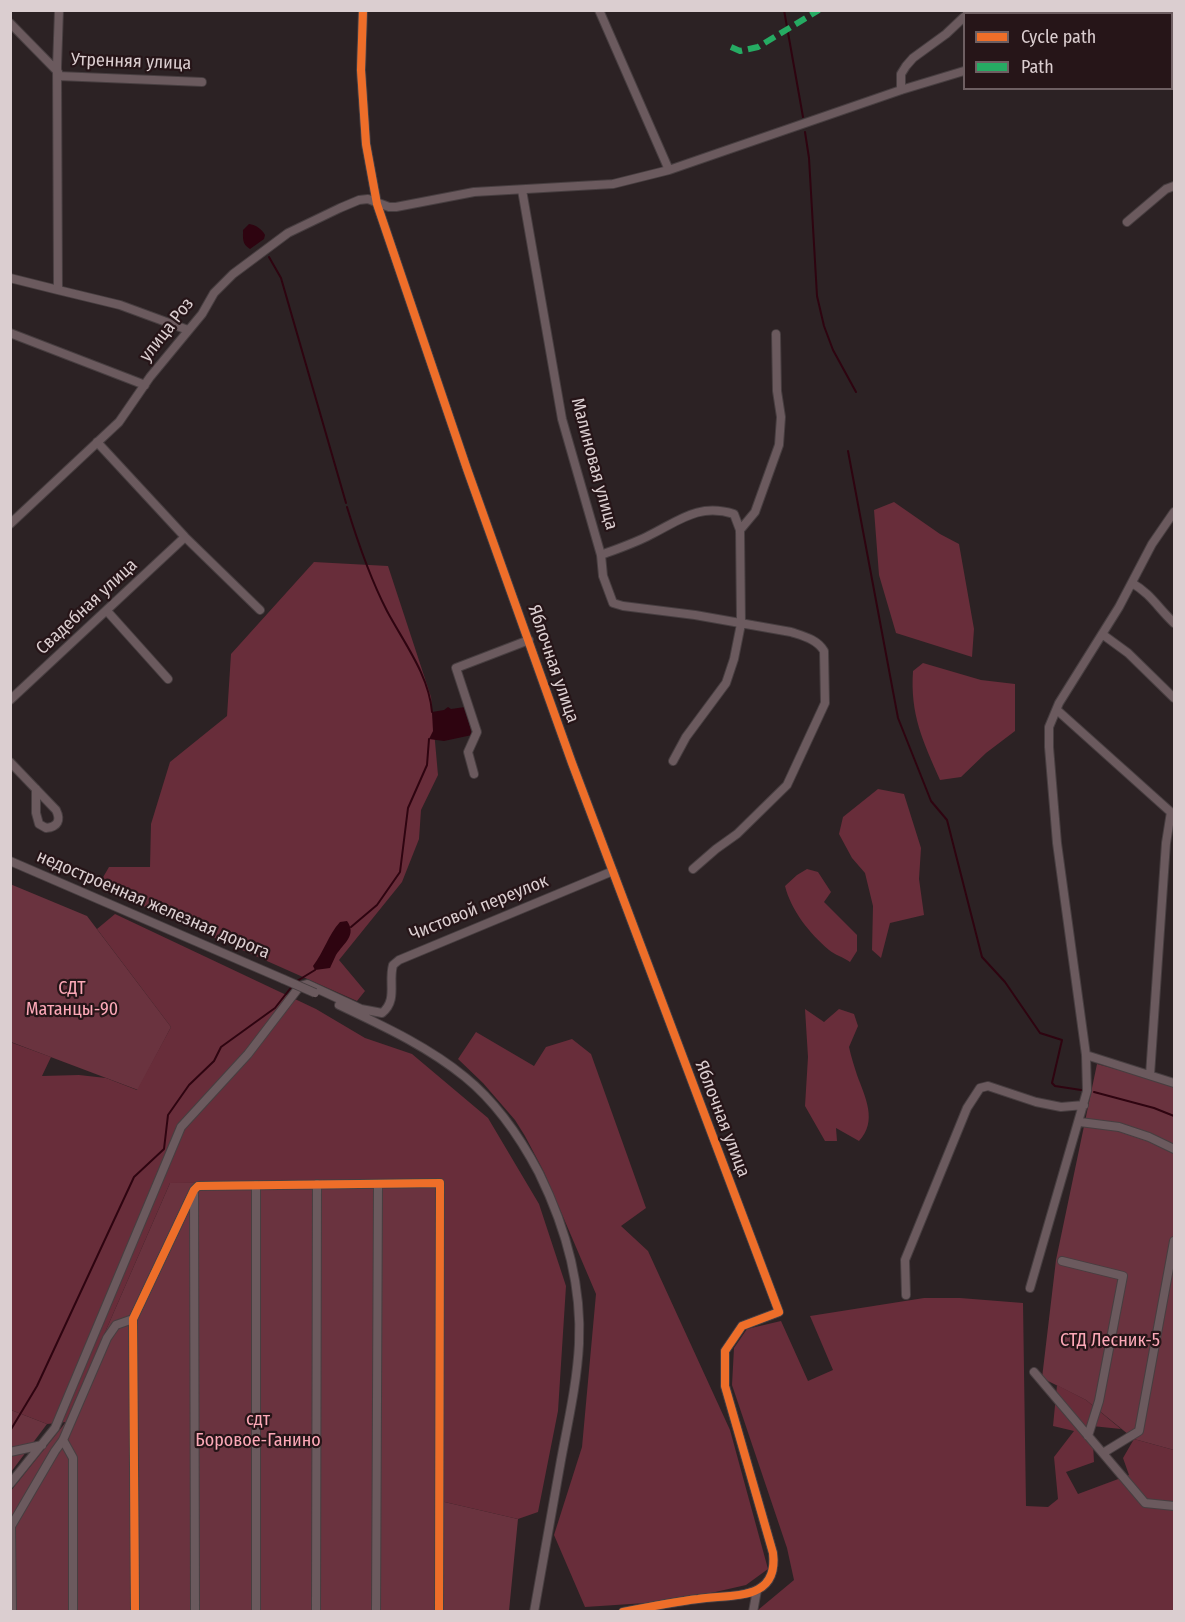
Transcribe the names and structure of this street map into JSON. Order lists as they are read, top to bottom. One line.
{"streets":{"street":["Утренняя улица","улица Роз","Малиновая улица","Свадебная улица","Яблочная улица","недостроенная железная дорога","Чистовой переулок"]},"crossings":[["улица Роз","Малиновая улица"],["улица Роз","Яблочная улица"],["Яблочная улица","Чистовой переулок"]],"parks":["СДТ Матанцы-90","СТД Лесник-5","сдт Боровое-Ганино"],"legend":["Cycle path","Path"]}
